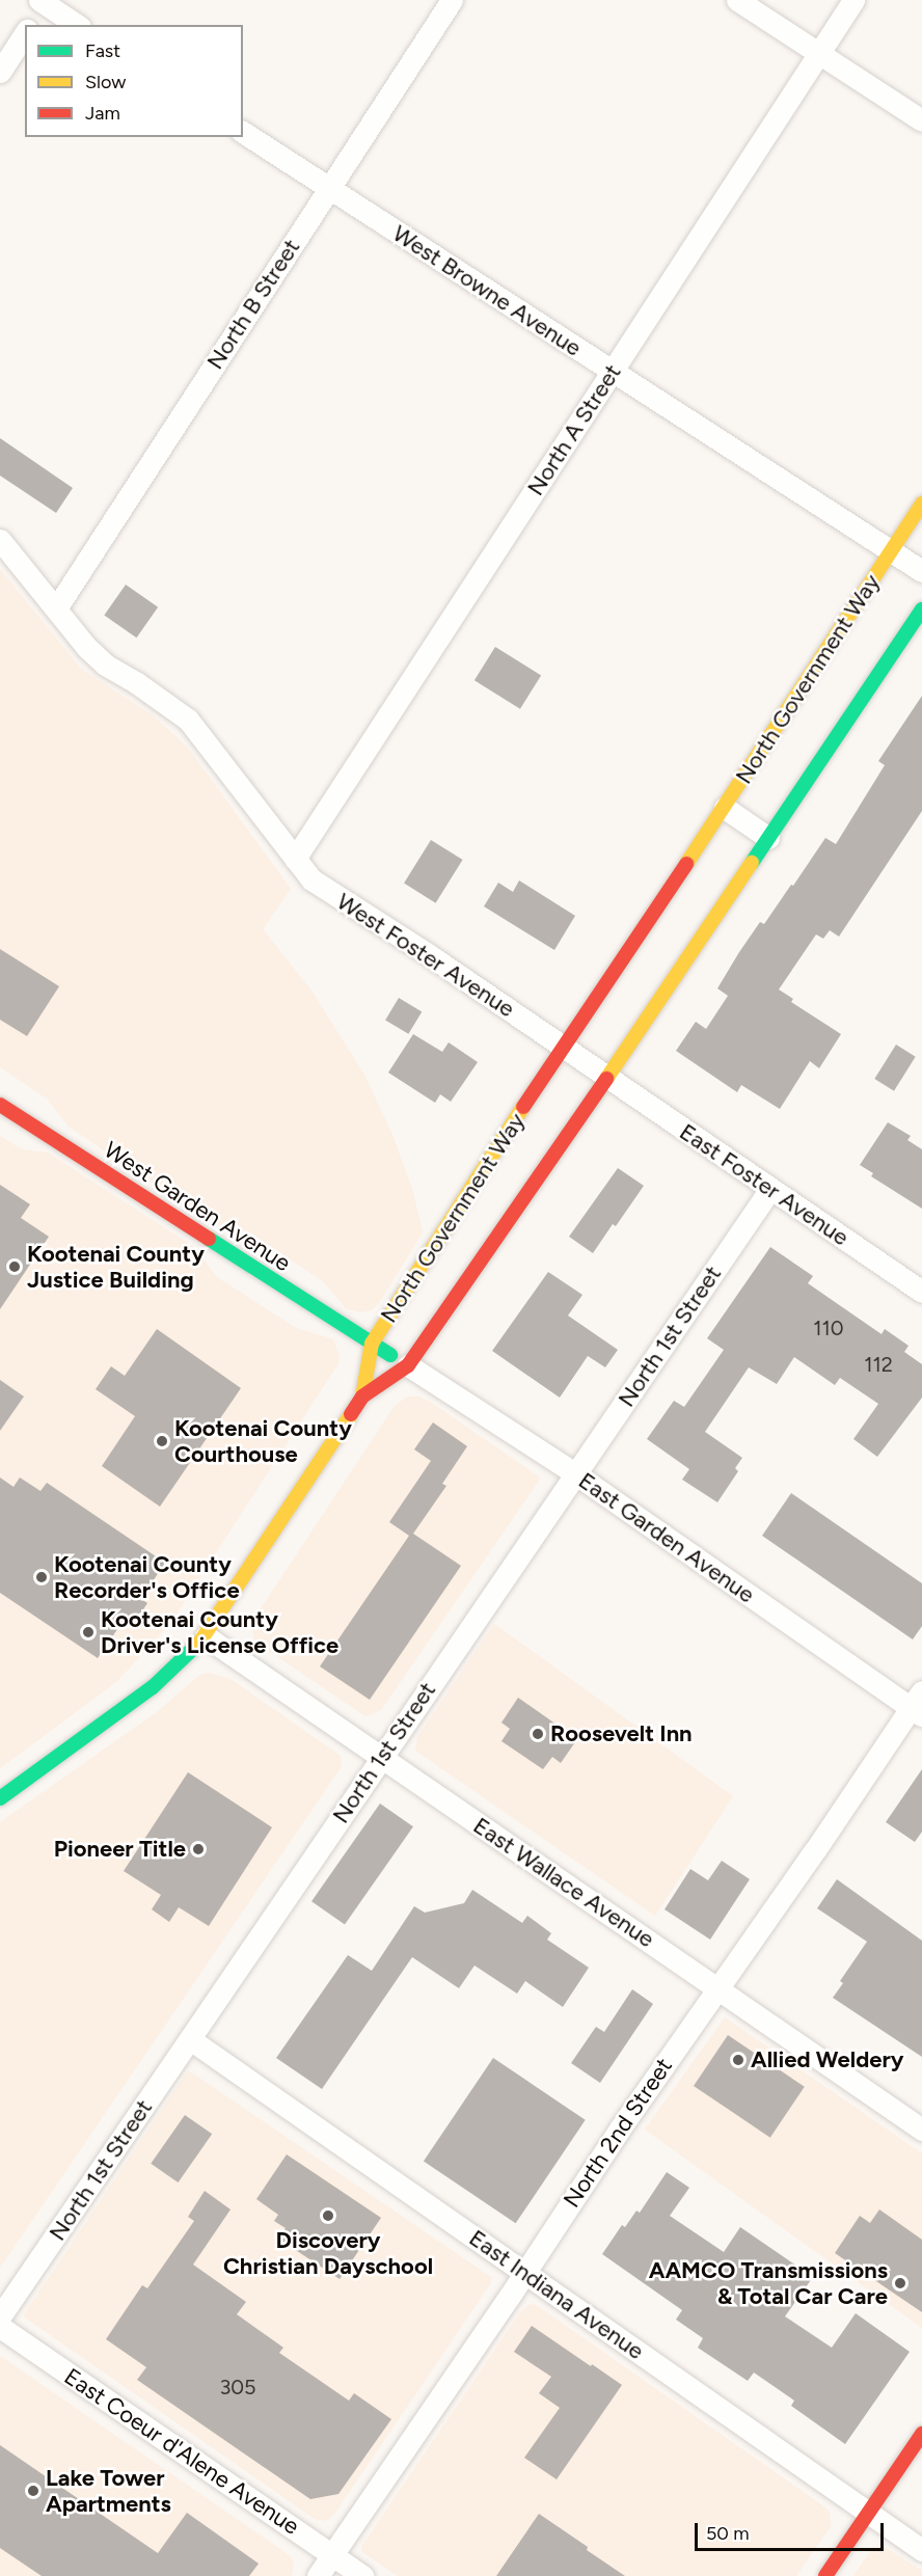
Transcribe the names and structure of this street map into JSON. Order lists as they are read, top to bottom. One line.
{"streets":{"main road":["North Government Way","West Garden Avenue"],"street":["West Browne Avenue","North B Street","North A Street","West Foster Avenue","East Foster Avenue","North 1st Street","East Garden Avenue","East Wallace Avenue","North 2nd Street","East Indiana Avenue","East Coeur d'Alene Avenue"]},"crossings":[["West Browne Avenue","North B Street"],["West Browne Avenue","North A Street"],["West Browne Avenue","North Government Way"],["North B Street","West Foster Avenue"],["North A Street","West Foster Avenue"],["North Government Way","West Foster Avenue"],["North Government Way","East Foster Avenue"],["North Government Way","West Garden Avenue"],["North Government Way","East Garden Avenue"],["North Government Way","East Wallace Avenue"],["East Foster Avenue","North 1st Street"],["West Garden Avenue","East Garden Avenue"],["North 1st Street","East Garden Avenue"],["North 1st Street","East Wallace Avenue"],["North 1st Street","East Indiana Avenue"],["East Garden Avenue","North 2nd Street"],["East Wallace Avenue","North 2nd Street"],["North 2nd Street","East Indiana Avenue"],["North 2nd Street","East Coeur d'Alene Avenue"]],"places":["Kootenai County Justice Building","Kootenai County Courthouse","Kootenai County Recorder's Office","Kootenai County Driver's License Office","Roosevelt Inn","Pioneer Title","Allied Weldery","Discovery Christian Dayschool","AAMCO Transmissions & Total Car Care","Lake Tower Apartments"],"house_numbers":["110","112","305"],"legend":["Fast","Slow","Jam"],"scale_bar":"50 m"}
